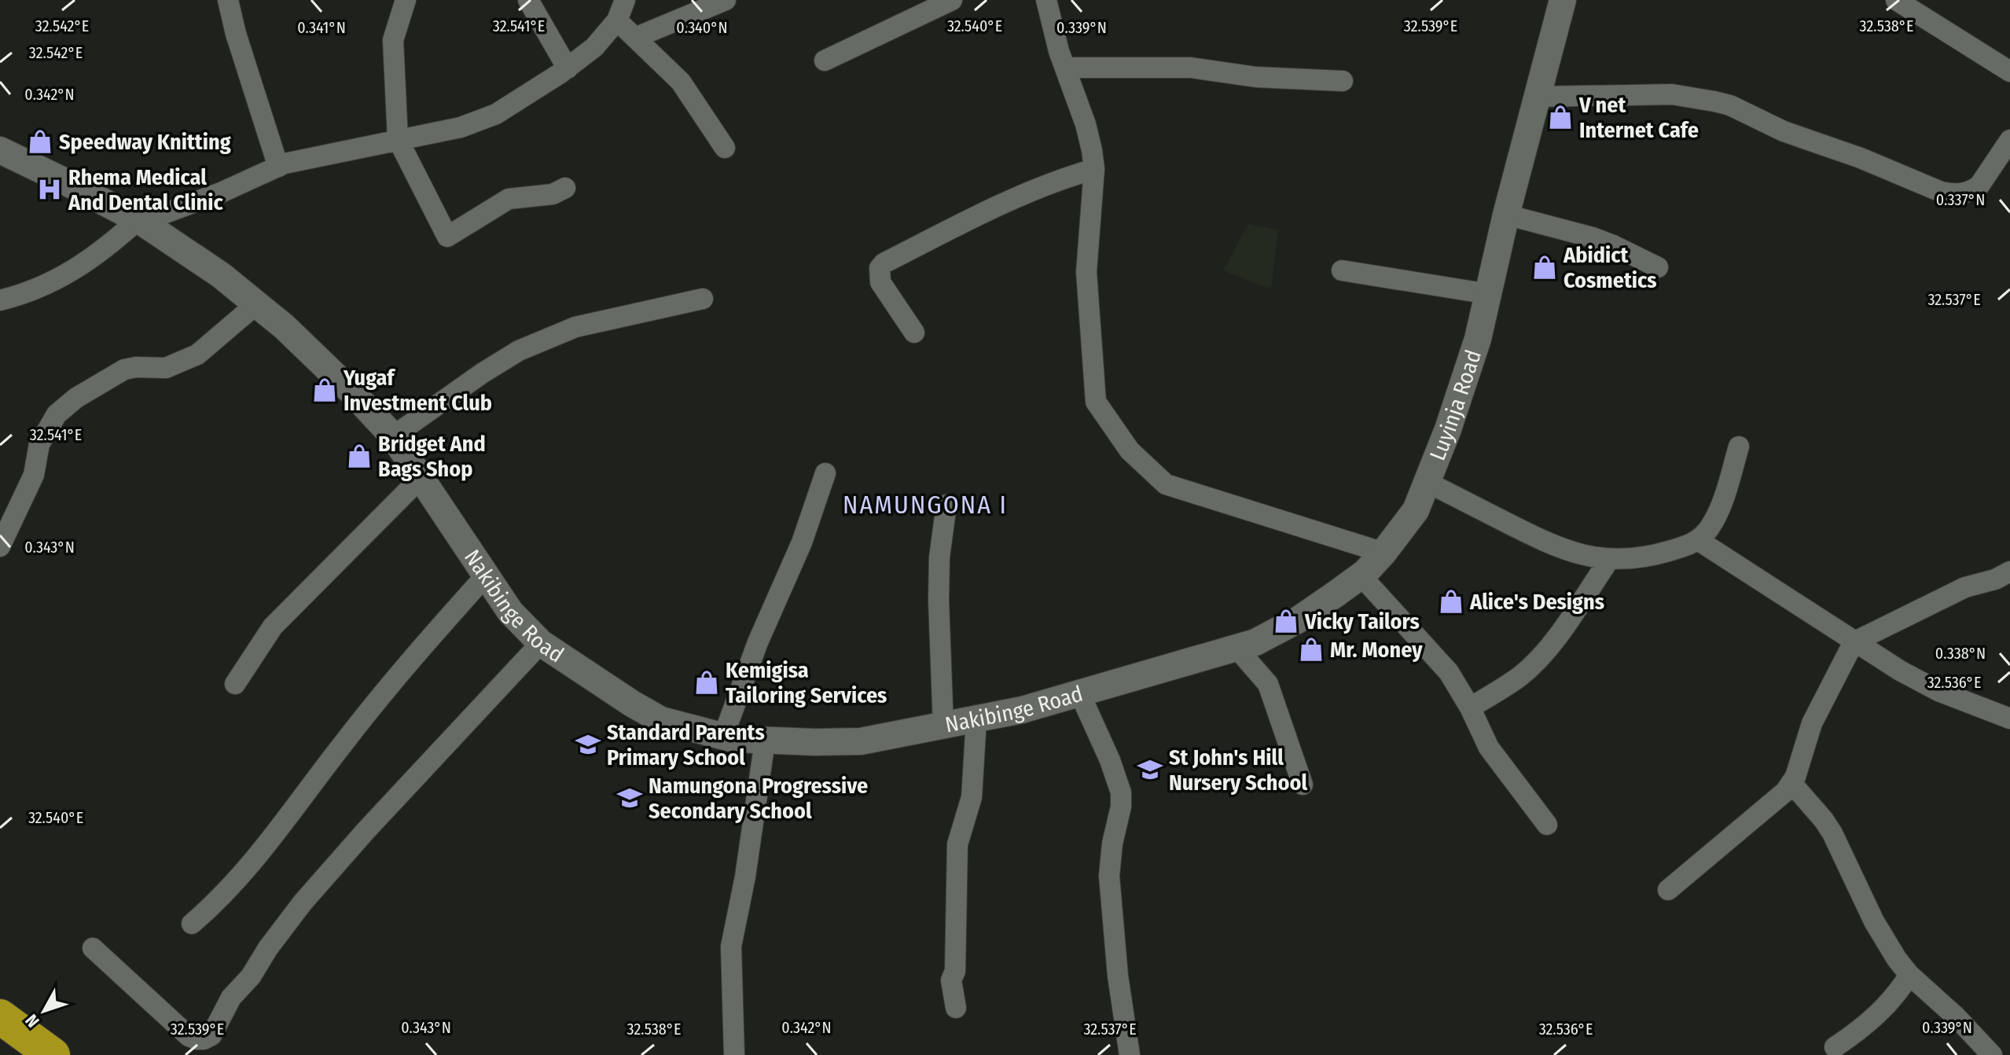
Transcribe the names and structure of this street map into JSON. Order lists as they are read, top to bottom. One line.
{"streets":{"street":["Luyinja Road","Nakibinge Road"]},"crossings":[["Luyinja Road","Nakibinge Road"]],"districts":["NAMUNGONA I"],"places":{"shop":["V net Internet Cafe","Speedway Knitting","Abidict Cosmetics","Yugaf Investment Club","Bridget And Bags Shop","Alice's Designs","Vicky Tailors","Mr. Money","Kemigisa Tailoring Services"],"hospital":["Rhema Medical And Dental Clinic"],"school or university":["Standard Parents Primary School","St John's Hill Nursery School","Namungona Progressive Secondary School"]},"north":"bottom left","coordinates":["32.539°E","32.538°E","32.542°E","32.541°E","32.540°E","0.341°N","0.340°N","0.339°N","0.342°N","0.337°N","32.537°E","0.343°N","0.338°N","32.536°E"]}
